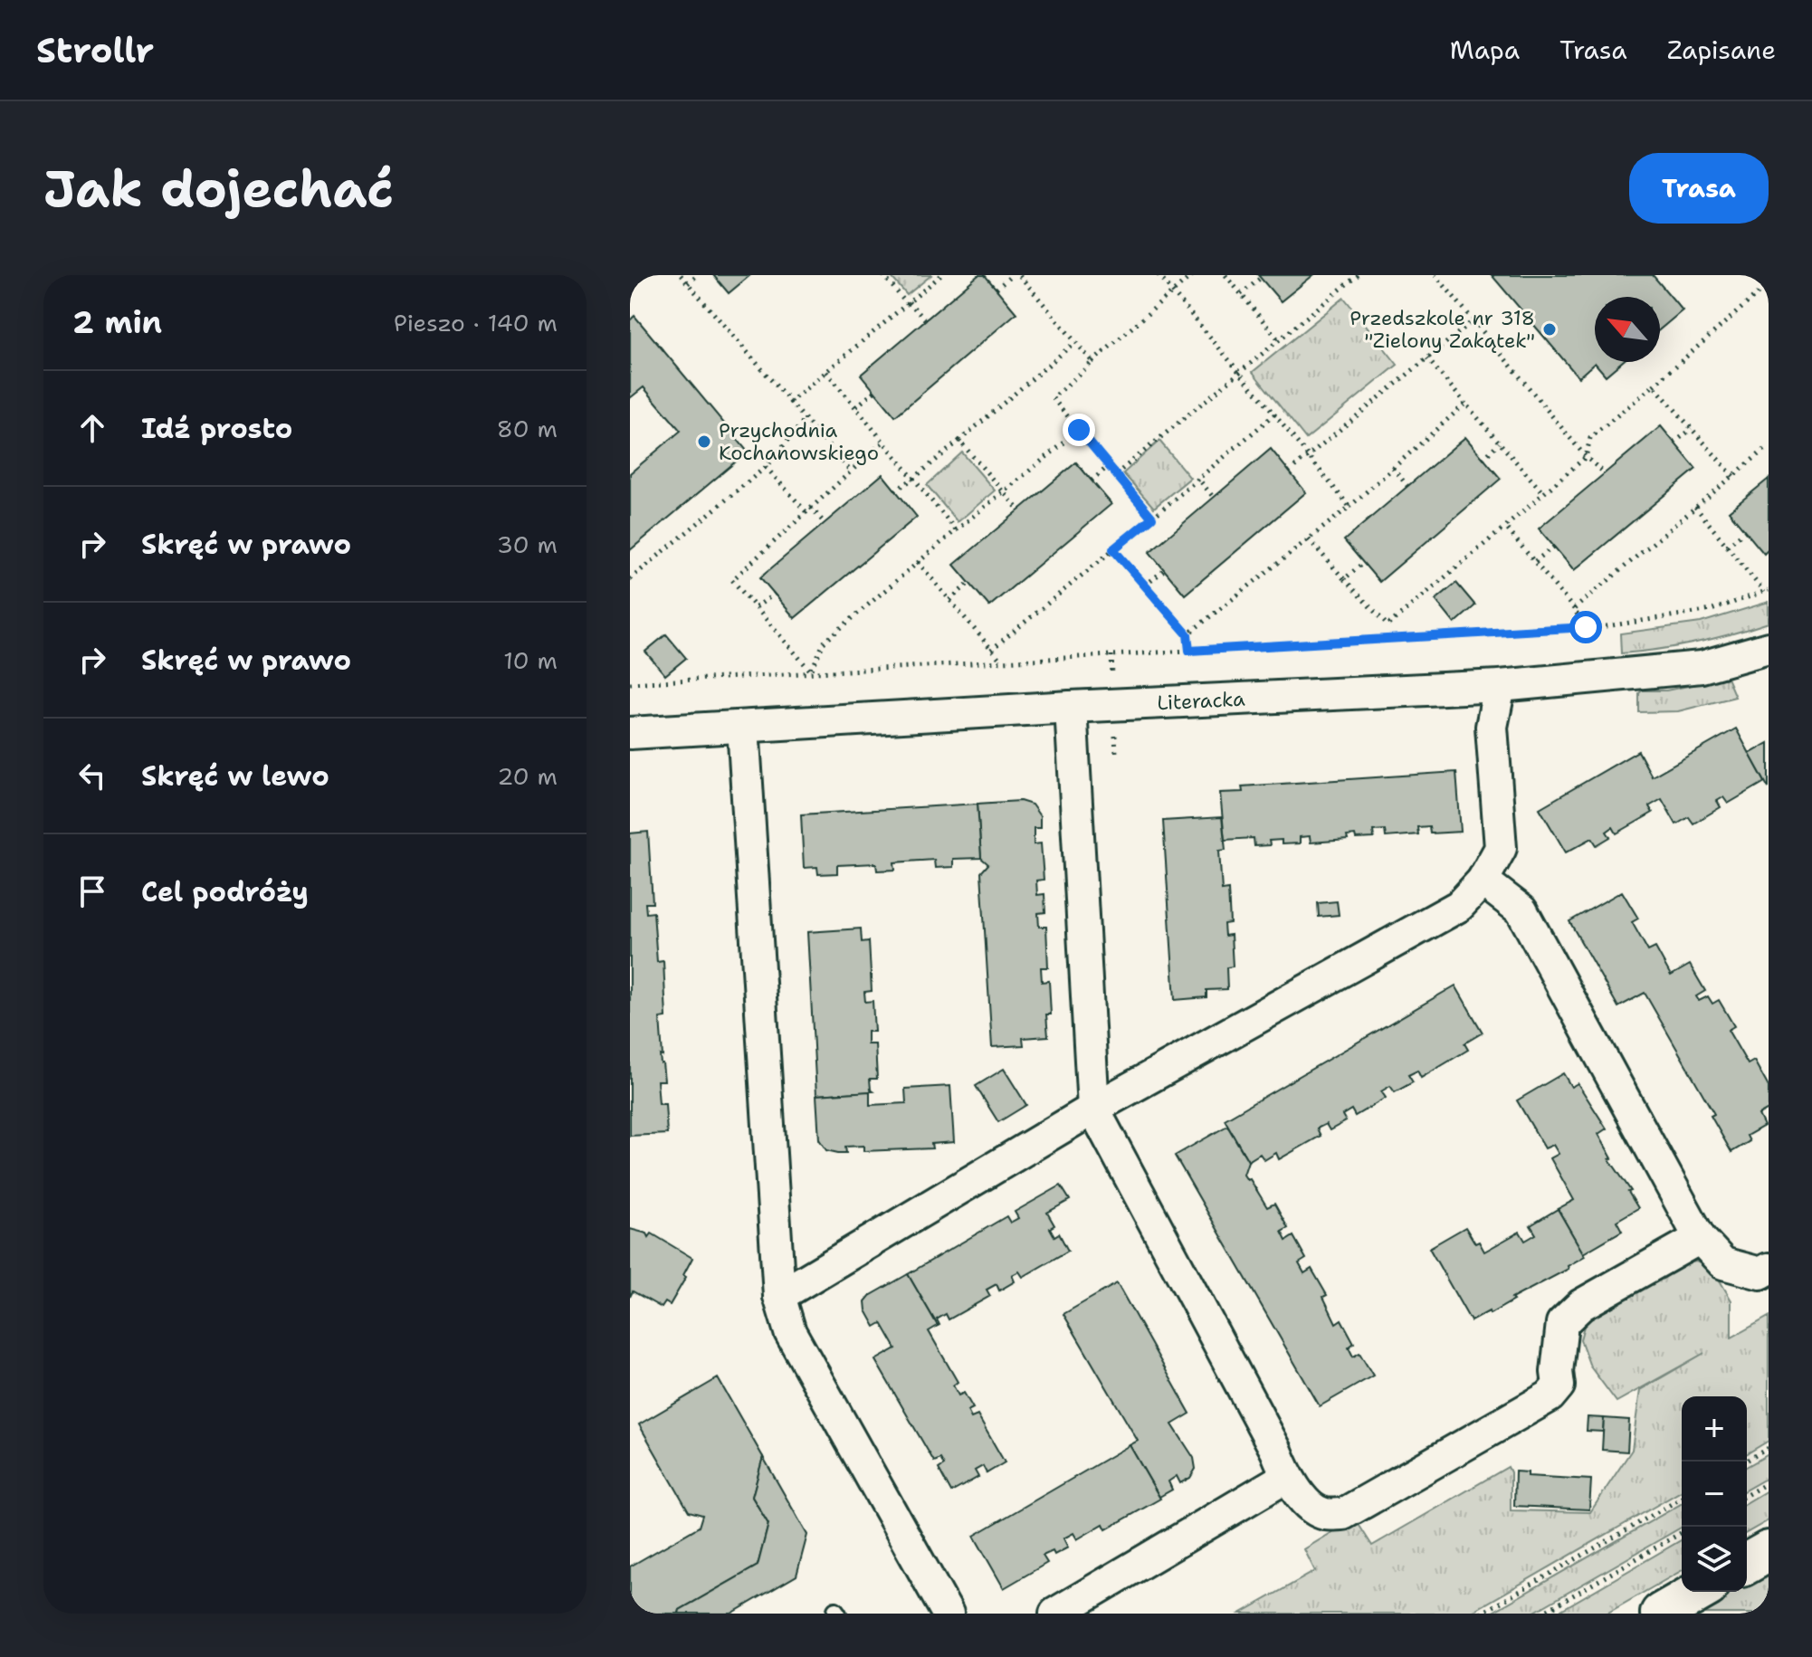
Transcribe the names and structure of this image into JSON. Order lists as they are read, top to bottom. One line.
{"streets":{"street":["Literacka"]},"places":["Przedszkole nr 318 \"Zielony Zakątek\"","Przychodnia Kochanowskiego"],"north":"top left","page":{"header":"Strollr","nav":["Mapa","Trasa","Zapisane"],"buttons":"Trasa","title":"Jak dojechać","heading":["2 min","Pieszo · 140 m"],"list":[["Idź prosto","80 m"],["Skręć w prawo","30 m"],["Skręć w prawo","10 m"],["Skręć w lewo","20 m"],"Cel podróży"],"map_buttons":["+","−"]}}
